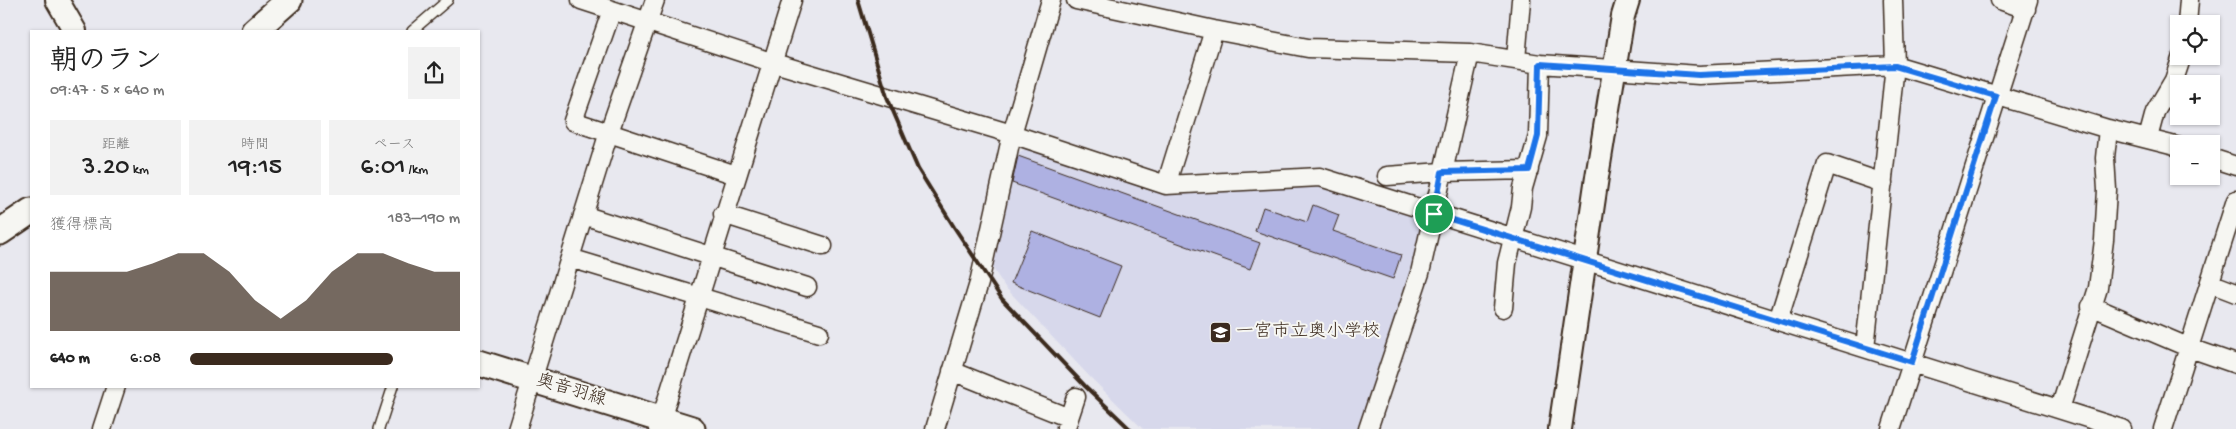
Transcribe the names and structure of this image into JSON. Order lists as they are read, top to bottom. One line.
{"streets":{"main road":["奥音羽線"]},"places":{"school or university":["一宮市立奥小学校"]},"page":{"map_buttons":["+","−"],"heading":["朝のラン","09:47 · 5 × 640 m"],"stats":[["距離","3.20 km"],["時間","19:15"],["ペース","6:01 /km"]],"chart":["獲得標高","183–190 m"],"list":[{"name":"640 m","note":"6:08"}]}}
